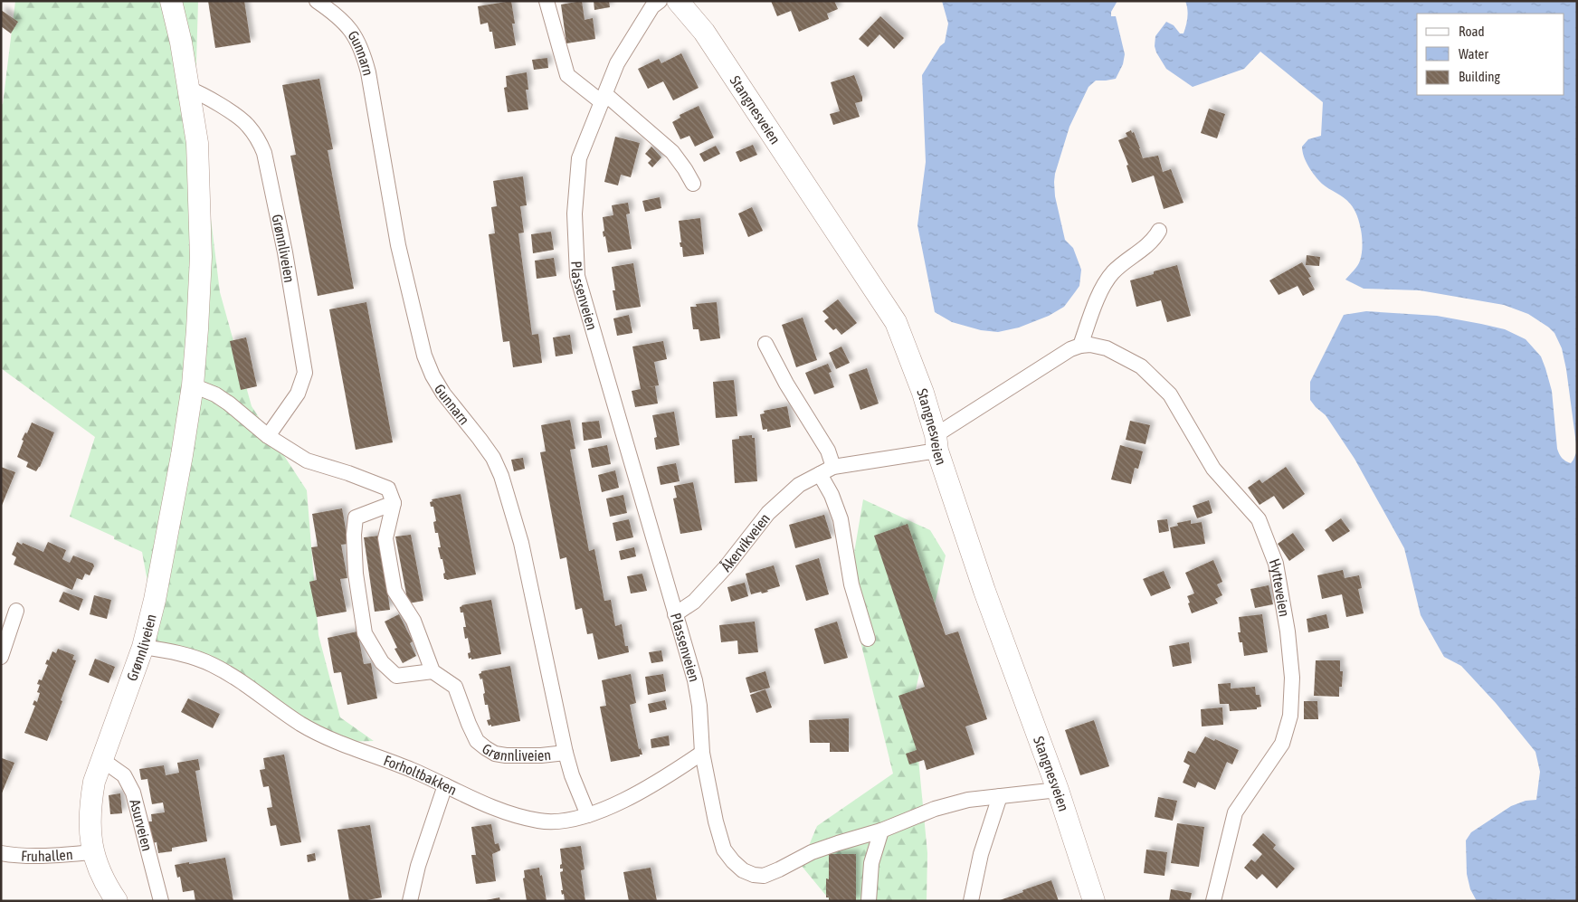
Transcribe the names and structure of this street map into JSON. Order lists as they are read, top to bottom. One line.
{"streets":{"main road":["Stangnesveien","Grønnliveien"],"street":["Gunnarn","Plassenveien","Åkervikveien","Hytteveien","Forholtbakken","Asurveien","Fruhallen"]},"crossings":[["Gunnarn","Grønnliveien"],["Gunnarn","Forholtbakken"],["Stangnesveien","Plassenveien"],["Stangnesveien","Åkervikveien"],["Grønnliveien","Forholtbakken"],["Grønnliveien","Asurveien"],["Grønnliveien","Fruhallen"],["Plassenveien","Åkervikveien"],["Plassenveien","Forholtbakken"]],"legend":["Road","Water","Building"]}
